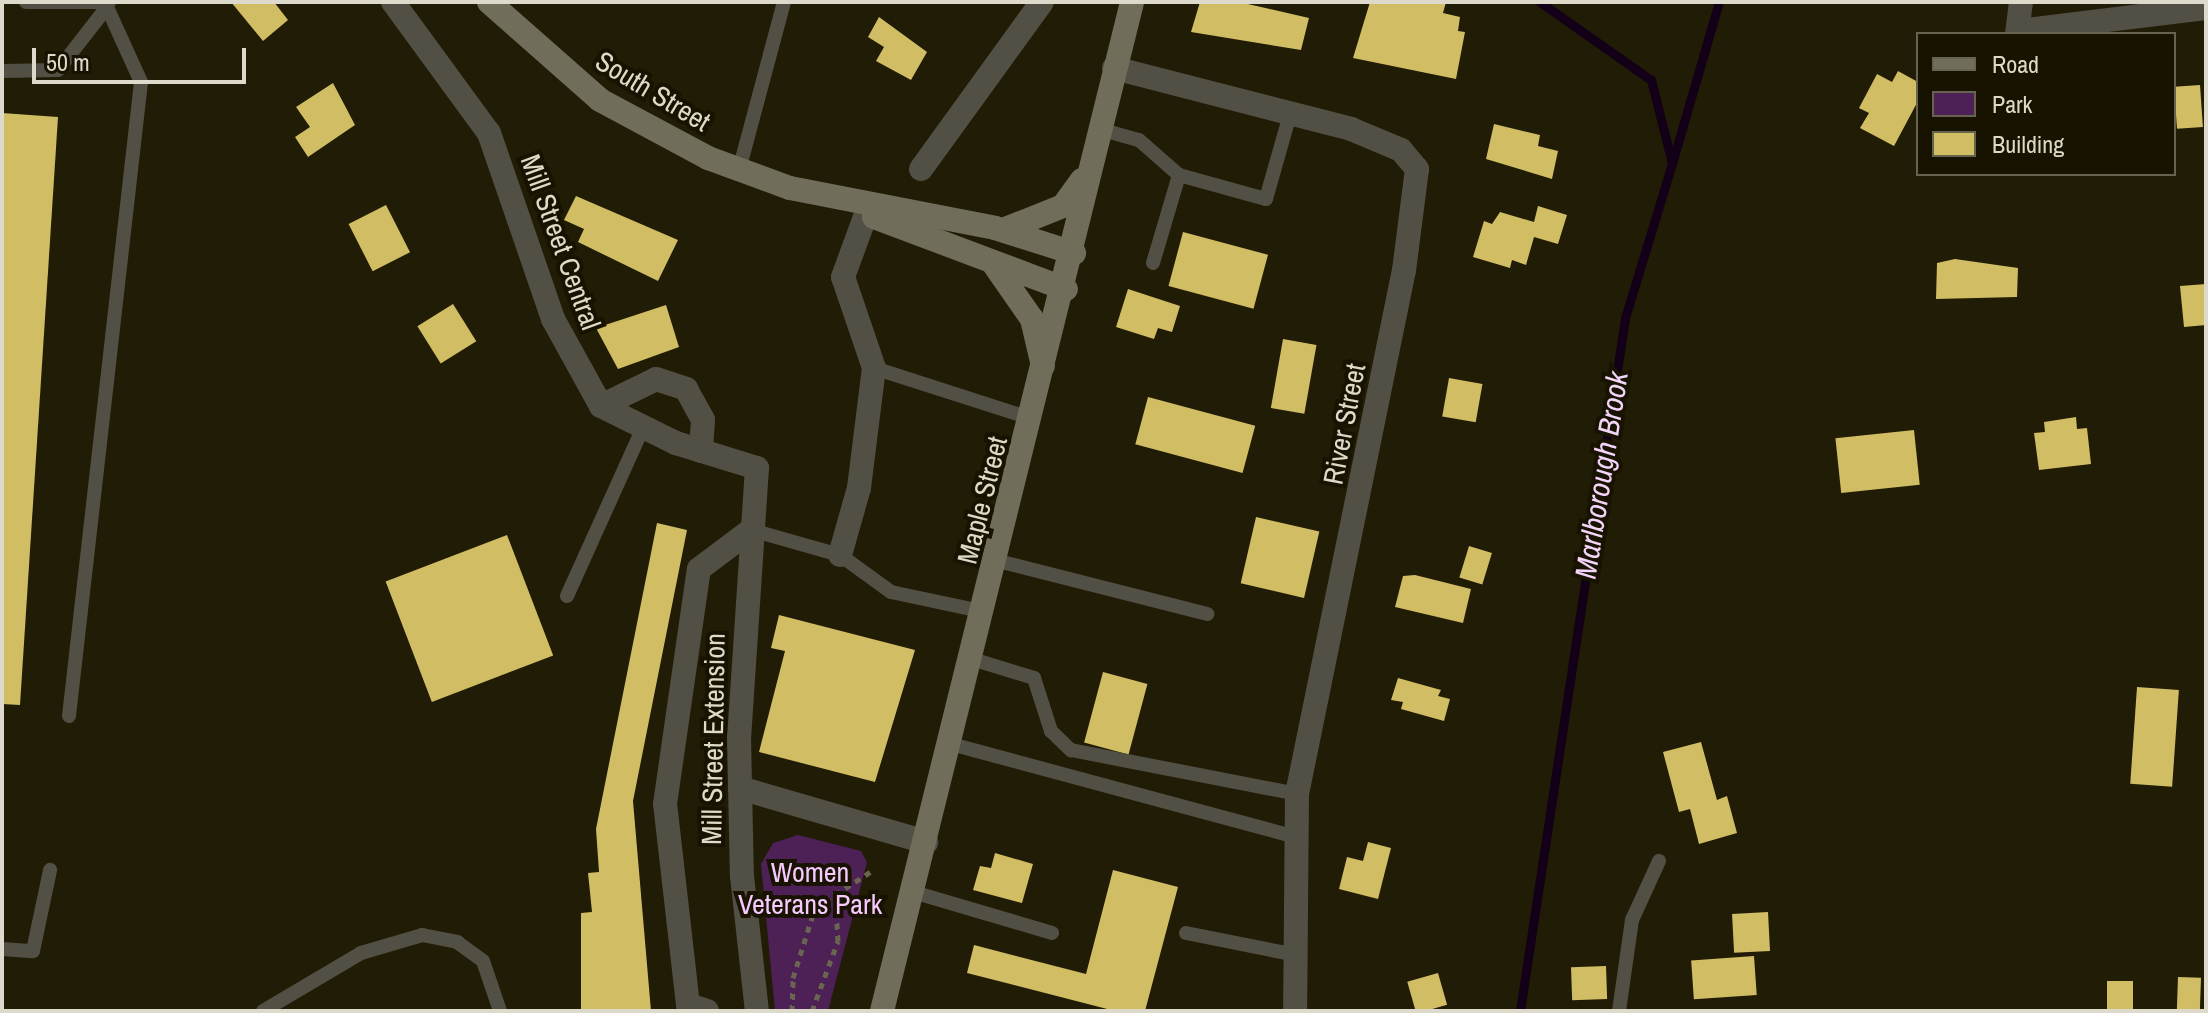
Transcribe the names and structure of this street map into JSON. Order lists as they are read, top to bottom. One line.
{"streets":{"main road":["South Street","Maple Street"],"street":["Mill Street Central","River Street","Mill Street Extension"]},"crossings":[["South Street","Maple Street"],["River Street","Maple Street"]],"water":["Marlborough Brook"],"parks":["Women Veterans Park"],"legend":["Road","Park","Building"],"scale_bar":"50 m"}
